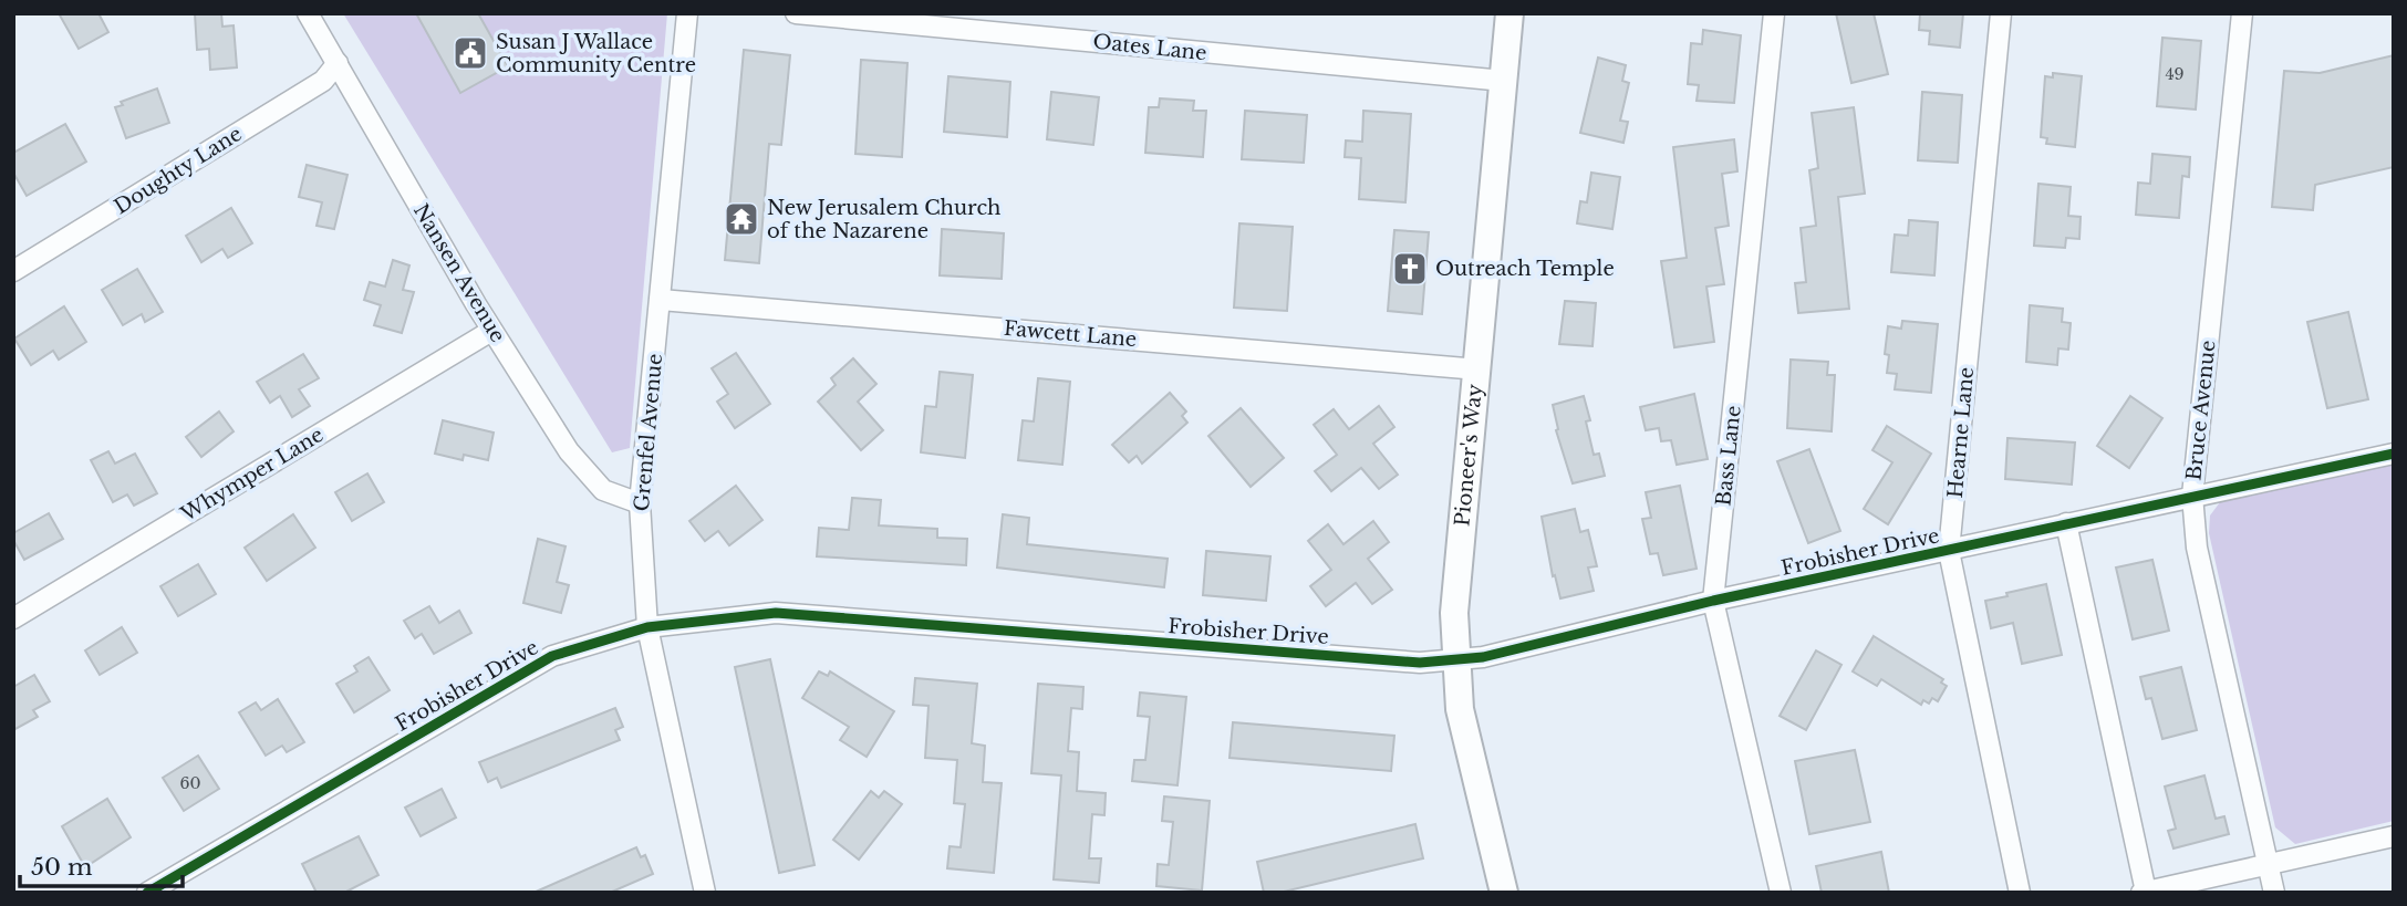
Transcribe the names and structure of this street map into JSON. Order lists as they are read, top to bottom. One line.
{"streets":{"main road":["Pioneer's Way"],"street":["Oates Lane","Doughty Lane","Nansen Avenue","Fawcett Lane","Bruce Avenue","Grenfel Avenue","Hearne Lane","Bass Lane","Whymper Lane","Frobisher Drive"]},"crossings":[["Oates Lane","Pioneer's Way"],["Doughty Lane","Nansen Avenue"],["Nansen Avenue","Grenfel Avenue"],["Nansen Avenue","Whymper Lane"],["Fawcett Lane","Grenfel Avenue"],["Fawcett Lane","Pioneer's Way"],["Bruce Avenue","Frobisher Drive"],["Grenfel Avenue","Frobisher Drive"],["Hearne Lane","Frobisher Drive"],["Pioneer's Way","Frobisher Drive"],["Bass Lane","Frobisher Drive"]],"places":{"public building":["Susan J Wallace Community Centre"],"temple":["New Jerusalem Church of the Nazarene"],"church":["Outreach Temple"]},"house_numbers":["49","60"],"scale_bar":"50 m"}
